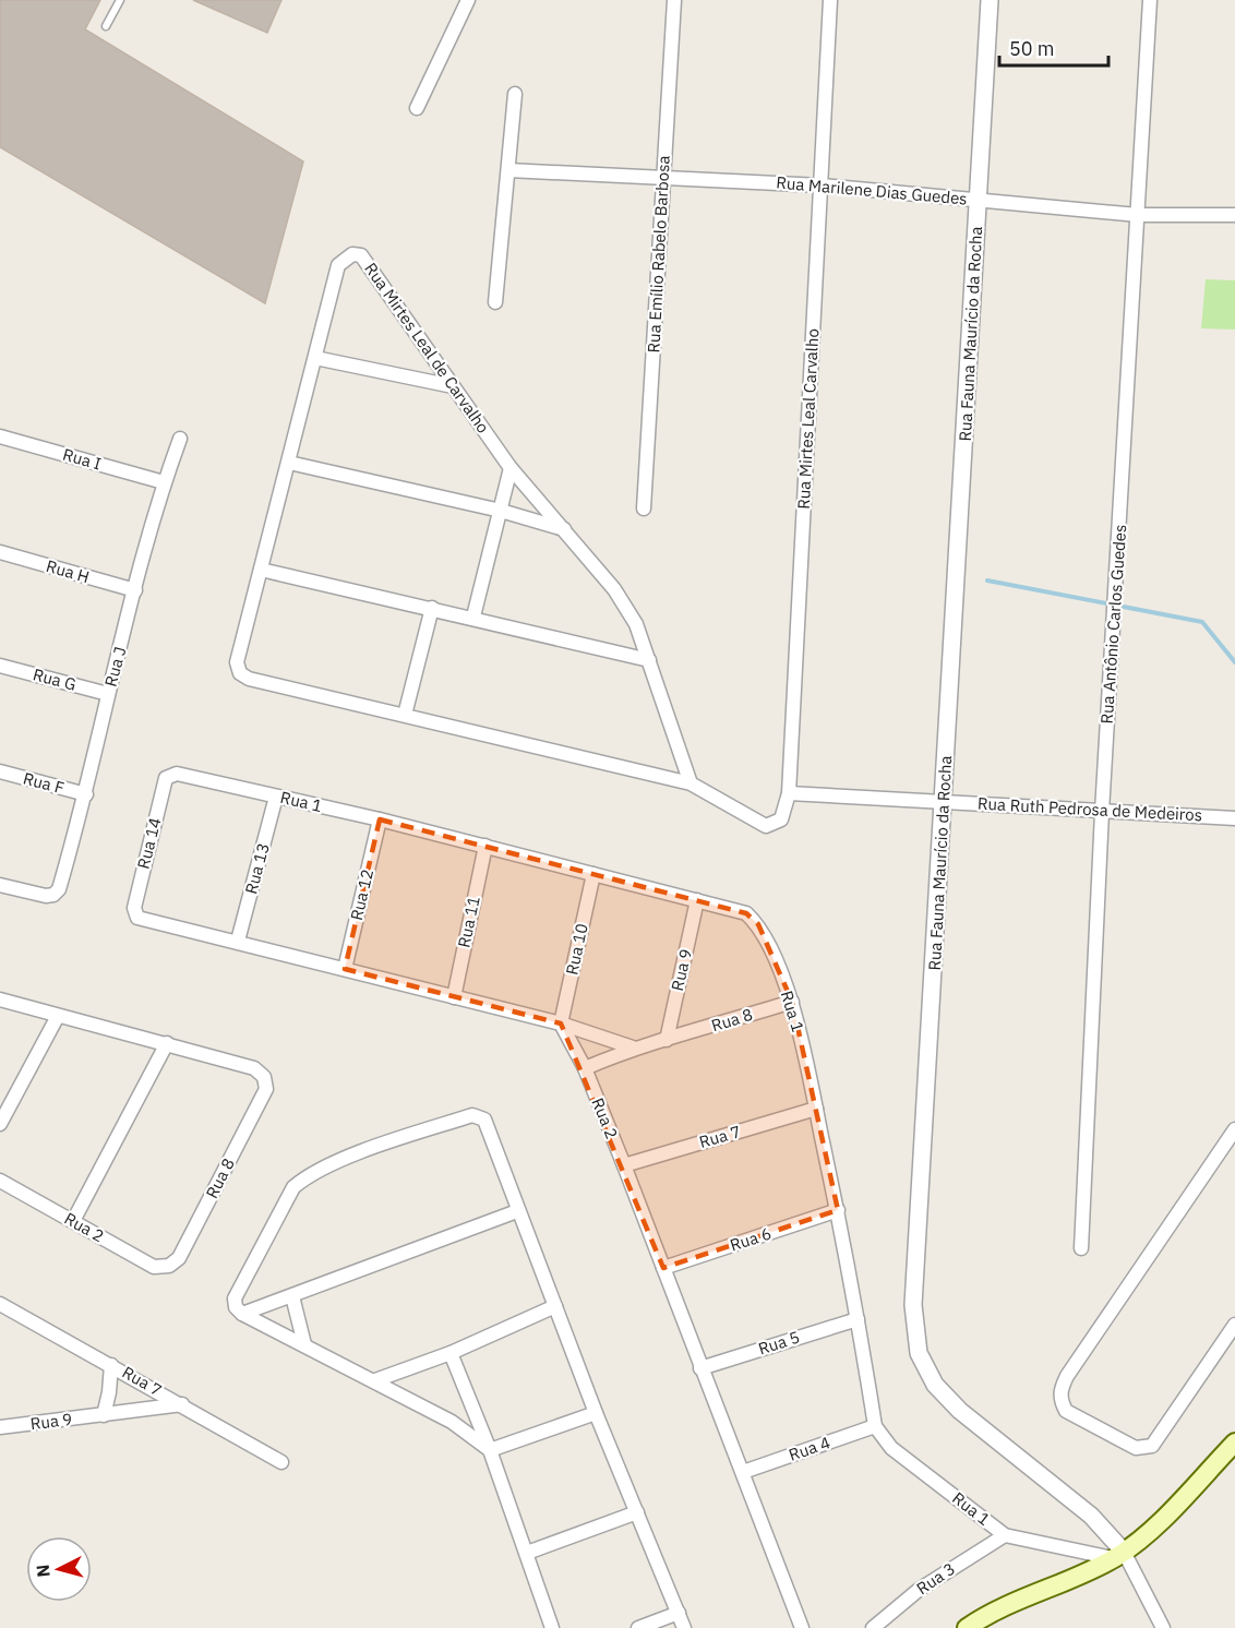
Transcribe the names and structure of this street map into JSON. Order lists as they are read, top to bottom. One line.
{"streets":{"street":["Rua Marilene Dias Guedes","Rua Emílio Rabelo Barbosa","Rua Fauna Maurício da Rocha","Rua Mirtes Leal de Carvalho","Rua Mirtes Leal Carvalho","Rua I","Rua H","Rua Antônio Carlos Guedes","Rua J","Rua G","Rua F","Rua 1","Rua Ruth Pedrosa de Medeiros","Rua 14","Rua 13","Rua 12","Rua 11","Rua 10","Rua 9","Rua 8","Rua 2","Rua 7","Rua 6","Rua 5","Rua 4","Rua 3"]},"crossings":[["Rua Marilene Dias Guedes","Rua Emílio Rabelo Barbosa"],["Rua Marilene Dias Guedes","Rua Fauna Maurício da Rocha"],["Rua Marilene Dias Guedes","Rua Mirtes Leal Carvalho"],["Rua Marilene Dias Guedes","Rua Antônio Carlos Guedes"],["Rua Fauna Maurício da Rocha","Rua 1"],["Rua Fauna Maurício da Rocha","Rua Ruth Pedrosa de Medeiros"],["Rua Mirtes Leal de Carvalho","Rua Mirtes Leal Carvalho"],["Rua Mirtes Leal Carvalho","Rua Ruth Pedrosa de Medeiros"],["Rua I","Rua J"],["Rua H","Rua J"],["Rua Antônio Carlos Guedes","Rua Ruth Pedrosa de Medeiros"],["Rua J","Rua G"],["Rua J","Rua F"],["Rua 1","Rua 14"],["Rua 1","Rua 13"],["Rua 1","Rua 12"],["Rua 1","Rua 11"],["Rua 1","Rua 10"],["Rua 1","Rua 9"],["Rua 1","Rua 8"],["Rua 1","Rua 7"],["Rua 1","Rua 6"],["Rua 1","Rua 5"],["Rua 1","Rua 4"],["Rua 1","Rua 3"],["Rua 14","Rua 13"],["Rua 10","Rua 2"],["Rua 9","Rua 8"],["Rua 9","Rua 7"],["Rua 8","Rua 2"],["Rua 2","Rua 7"],["Rua 2","Rua 6"],["Rua 2","Rua 5"],["Rua 2","Rua 4"]],"scale_bar":"50 m","north":"left"}
